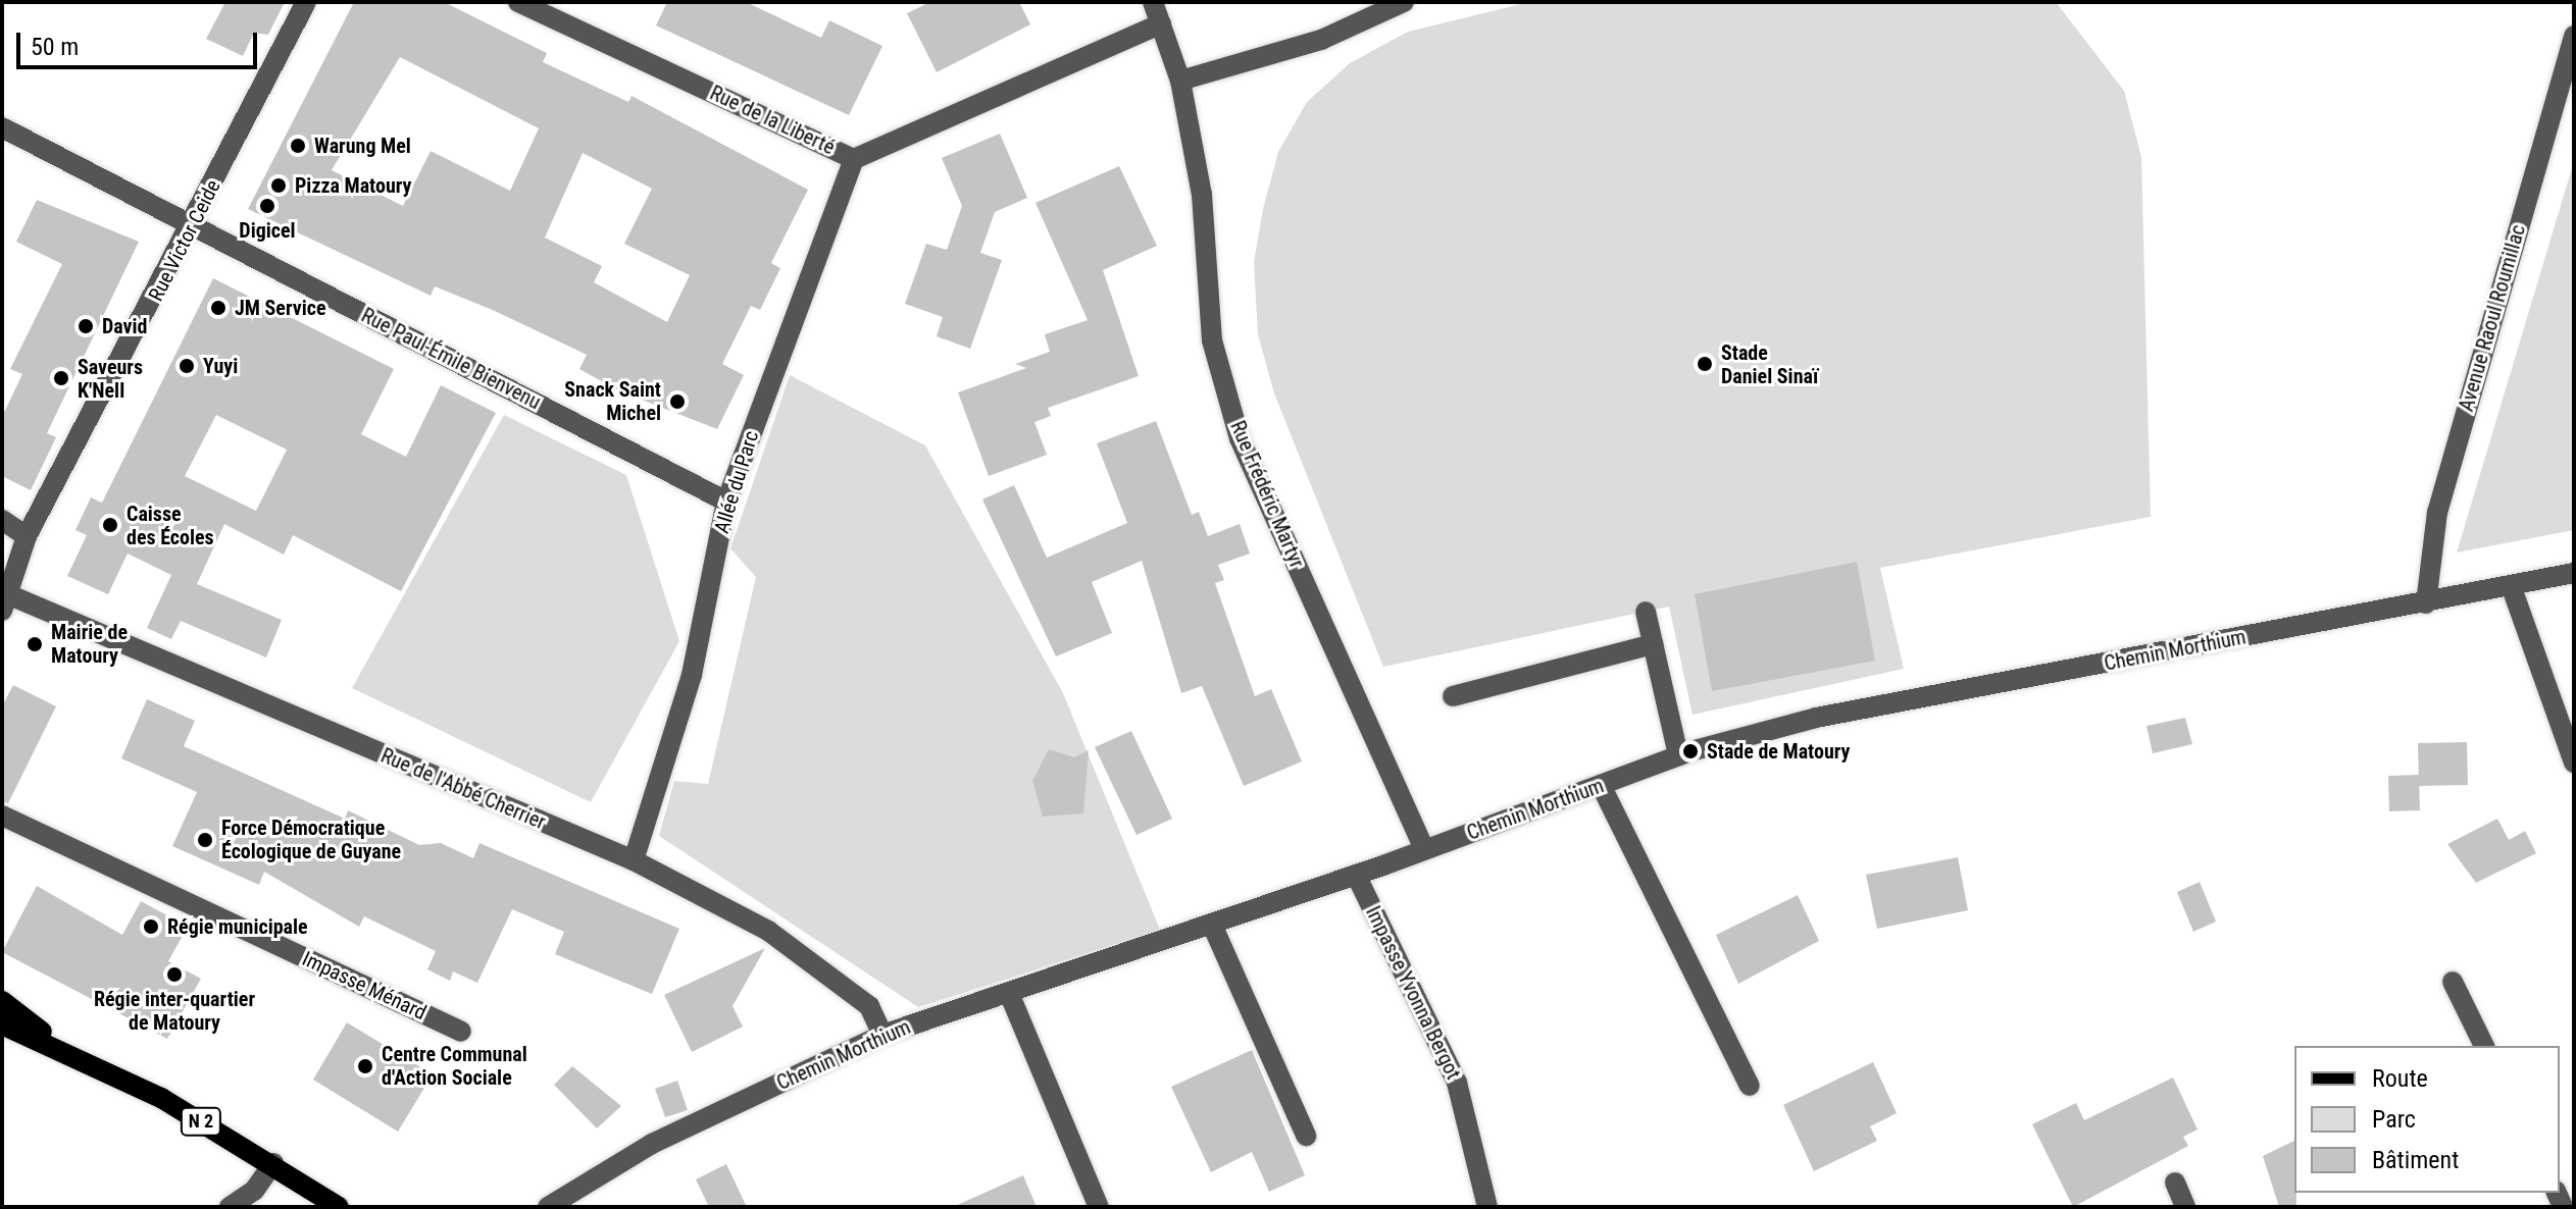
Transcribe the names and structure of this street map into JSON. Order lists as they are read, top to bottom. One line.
{"streets":{"main road":["N 2"],"street":["Rue de la Liberté","Rue Victor Ceide","Avenue Raoul Roumillac","Rue Paul-Émile Bienvenu","Allée du Parc","Rue Frédéric Martyr","Chemin Morthium","Rue de l'Abbé Cherrier","Impasse Ménard","Impasse Yvonna Bergot"]},"crossings":[["Rue de la Liberté","Allée du Parc"],["Rue de la Liberté","Rue Frédéric Martyr"],["Rue Victor Ceide","Rue Paul-Émile Bienvenu"],["Rue Victor Ceide","Rue de l'Abbé Cherrier"],["Avenue Raoul Roumillac","Chemin Morthium"],["Rue Paul-Émile Bienvenu","Allée du Parc"],["Allée du Parc","Rue de l'Abbé Cherrier"],["Rue Frédéric Martyr","Chemin Morthium"],["Chemin Morthium","Rue de l'Abbé Cherrier"],["Chemin Morthium","Impasse Yvonna Bergot"]],"places":["Warung Mel","Pizza Matoury","Digicel","JM Service","David","Stade Daniel Sinaï","Yuyi","Saveurs K'Nell","Snack Saint Michel","Caisse des Écoles","Mairie de Matoury","Stade de Matoury","Force Démocratique Écologique de Guyane","Régie municipale","Régie inter-quartier de Matoury","Centre Communal d'Action Sociale"],"legend":["Route","Parc","Bâtiment"],"scale_bar":"50 m"}
